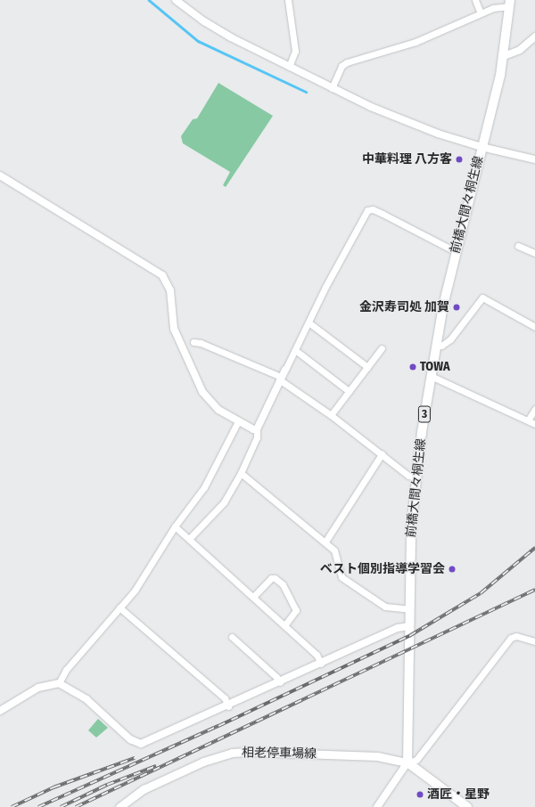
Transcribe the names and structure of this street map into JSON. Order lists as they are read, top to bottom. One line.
{"streets":{"main road":["前橋大間々桐生線","3","相老停車場線"]},"crossings":[["前橋大間々桐生線","相老停車場線"]],"places":["中華料理 八方客","金沢寿司処 加賀","TOWA","ベスト個別指導学習会","酒匠・星野"]}
